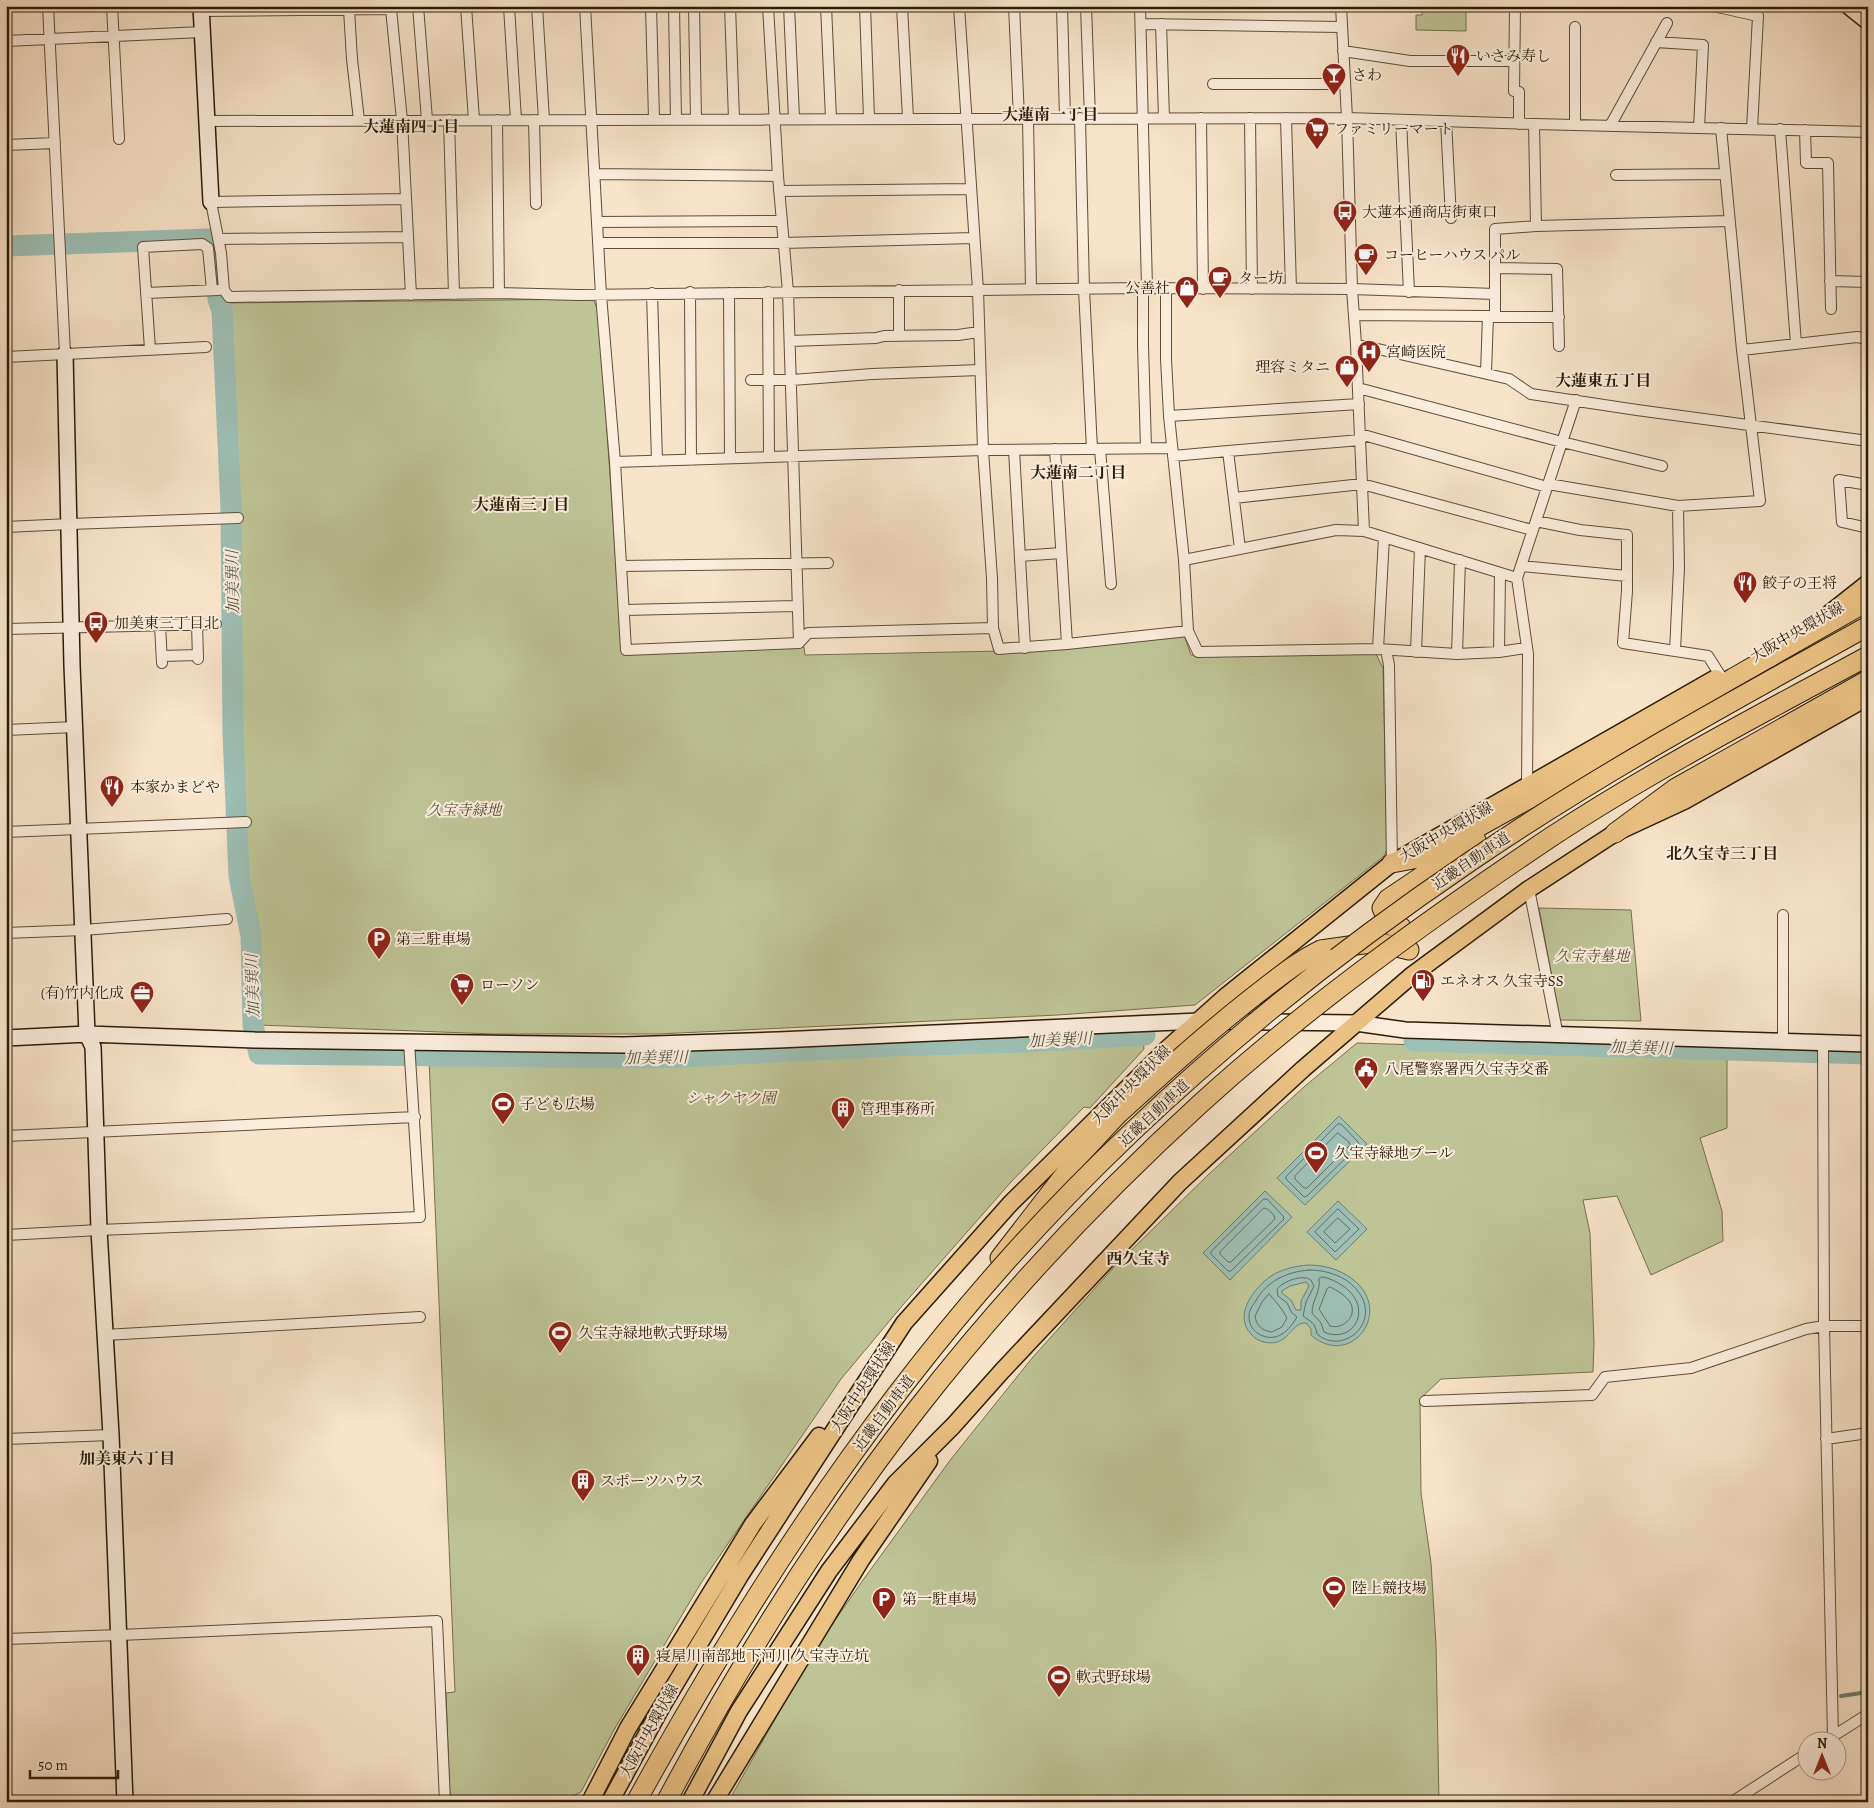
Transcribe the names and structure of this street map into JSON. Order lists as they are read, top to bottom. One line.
{"streets":{"highway":["近畿自動車道"],"main road":["大阪中央環状線"]},"districts":["大蓮南一丁目","大蓮南四丁目","大蓮東五丁目","大蓮南二丁目","大蓮南三丁目","北久宝寺三丁目","西久宝寺","加美東六丁目"],"water":["加美巽川"],"parks":["久宝寺緑地","久宝寺墓地","シャクヤク園"],"places":{"restaurant":["いさみ寿し","餃子の王将","本家かまどや"],"bar":["さわ"],"supermarket":["ファミリーマート","ローソン"],"bus stop":["大蓮本通商店街東口","加美東三丁目北"],"cafe":["コーヒーハウス パル","ター坊"],"shop":["公善社","理容ミタニ"],"hospital":["宮崎医院"],"parking":["第三駐車場","第一駐車場"],"fuel station":["エネオス 久宝寺SS"],"office":["(有)竹内化成"],"public building":["八尾警察署西久宝寺交番"],"sports":["子ども広場","久宝寺緑地プール","久宝寺緑地軟式野球場","陸上競技場","軟式野球場"],"building":["管理事務所","スポーツハウス","寝屋川南部地下河川 久宝寺立坑"]},"scale_bar":"50 m","north":"top"}
